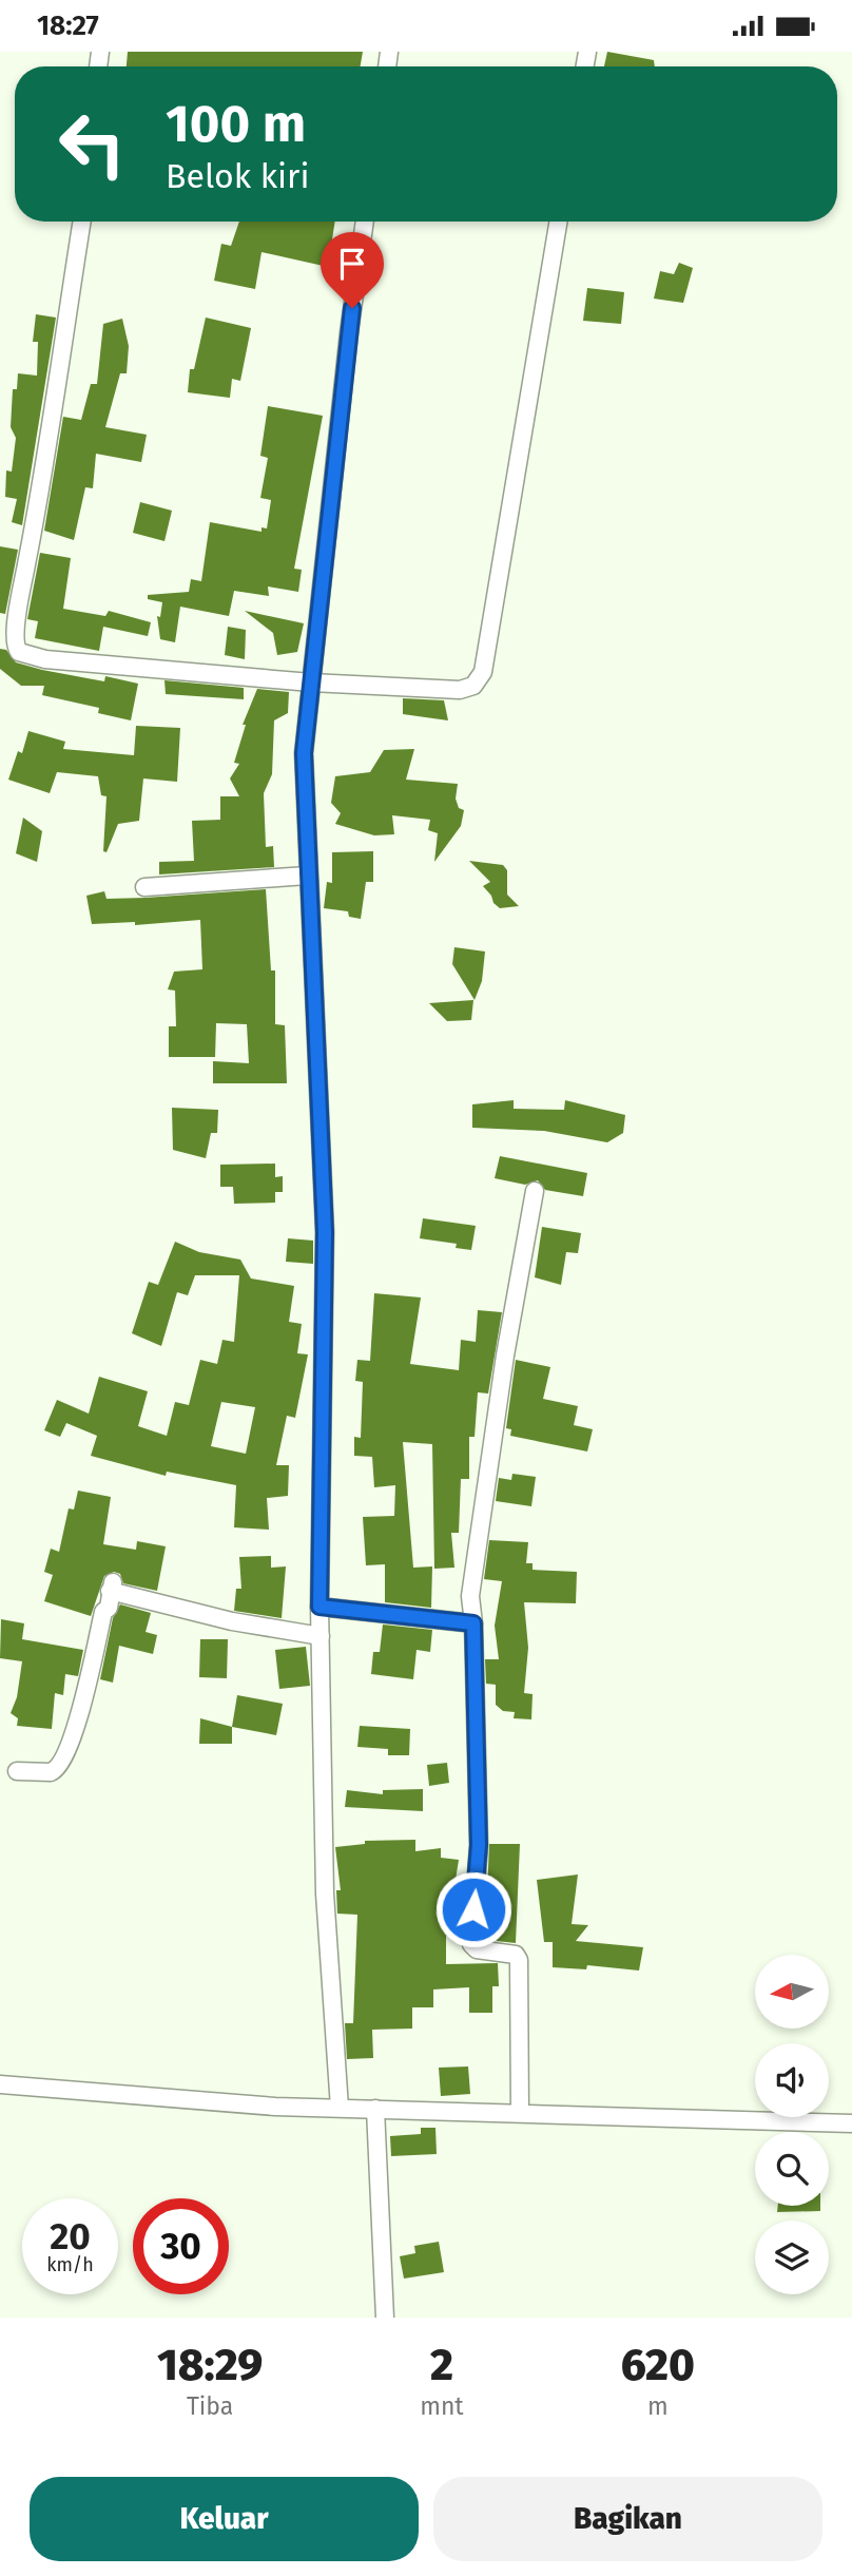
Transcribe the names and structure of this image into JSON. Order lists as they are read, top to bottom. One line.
{"north":"left","page":{"status":"18:27","turn":["100 m","Belok kiri"],"speed":"20 km/h","limit":"30","eta":["18:29","Tiba","2","mnt","620","m"],"buttons":["Keluar","Bagikan"]}}
